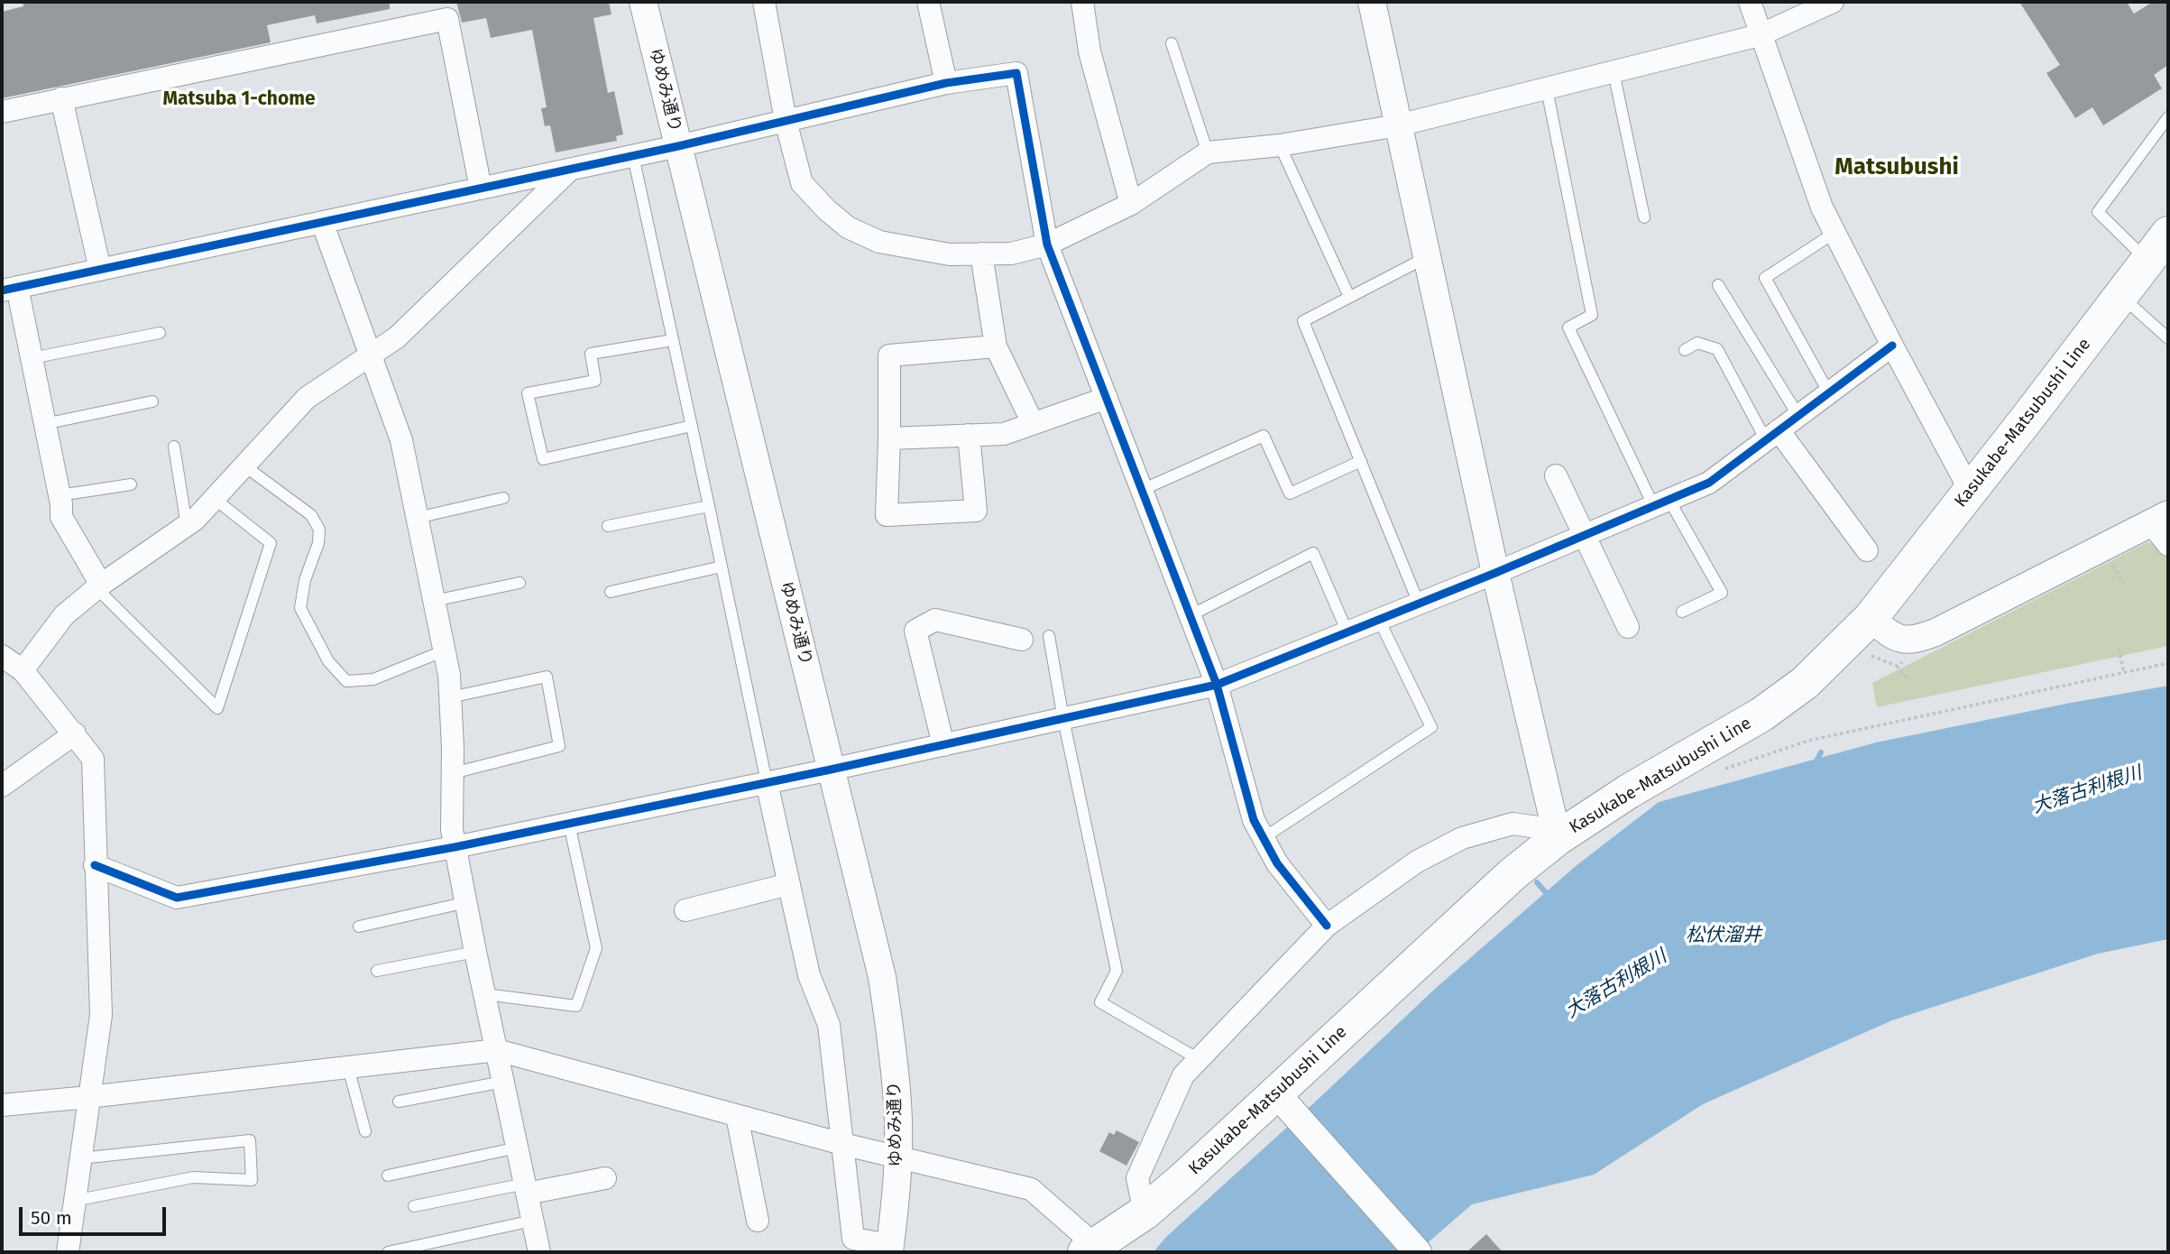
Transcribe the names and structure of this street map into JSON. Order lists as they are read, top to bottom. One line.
{"streets":{"main road":["Kasukabe-Matsubushi Line"],"street":["ゆめみ通り"]},"districts":["Matsuba 1-chome","Matsubushi"],"water":["大落古利根川","松伏溜井"],"scale_bar":"50 m"}
